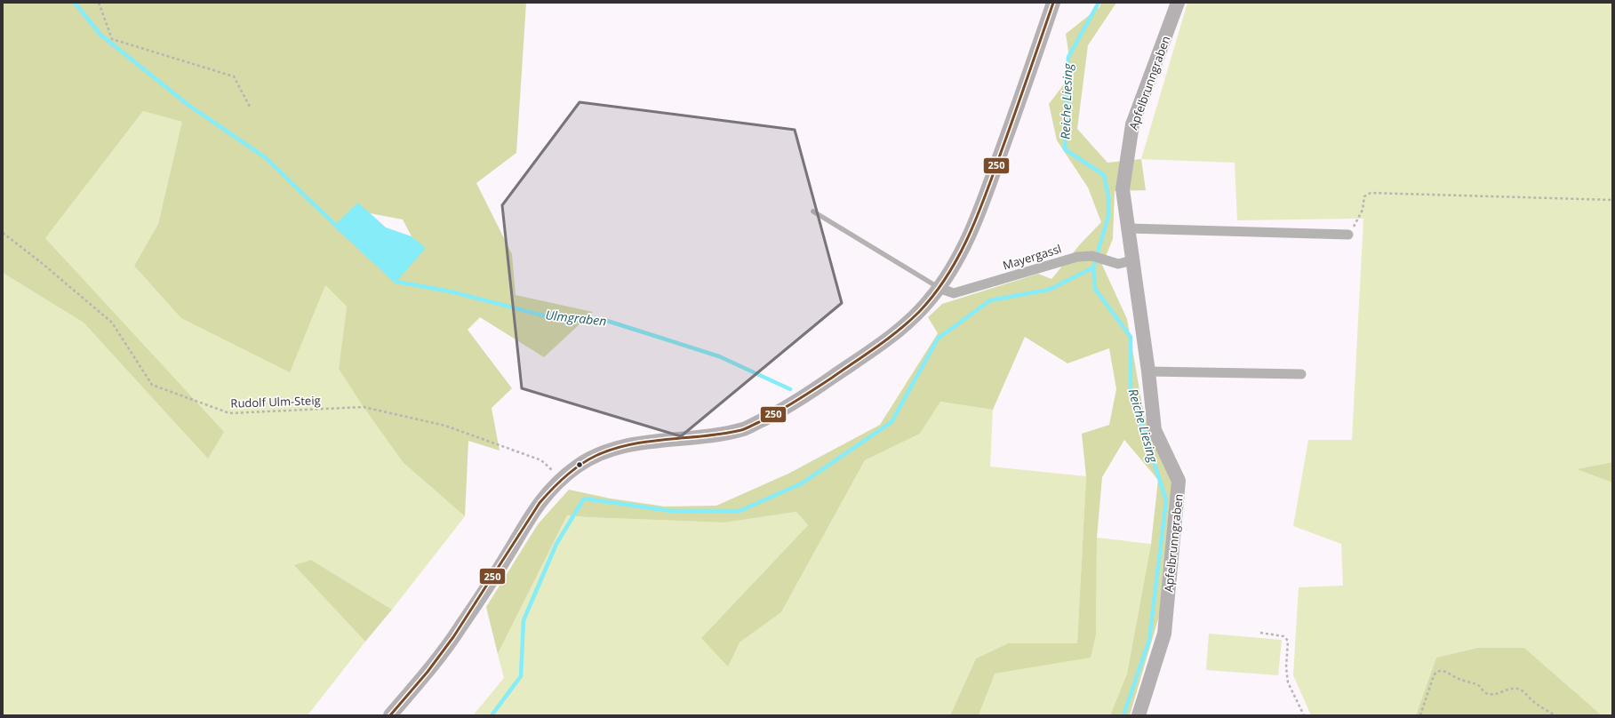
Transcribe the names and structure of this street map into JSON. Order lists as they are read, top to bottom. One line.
{"streets":{"main road":["Apfelbrunngraben"],"street":["Mayergassl"],"path":["Rudolf Ulm-Steig"]},"crossings":[["Apfelbrunngraben","Mayergassl"]],"water":["Reiche Liesing","Ulmgraben"],"lines":["transit line 250"]}
